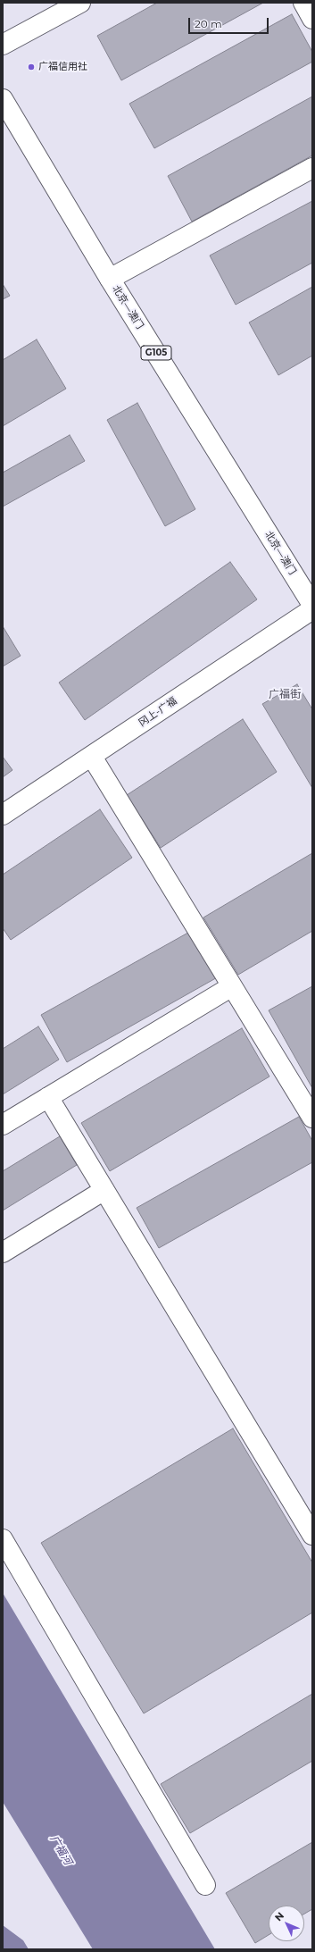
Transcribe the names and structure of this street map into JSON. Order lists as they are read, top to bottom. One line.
{"streets":{"main road":["北京—澳门","G105","冈上-广福"]},"districts":["广福街"],"water":["广福河"],"places":["广福信用社"],"scale_bar":"20 m","north":"top left"}
